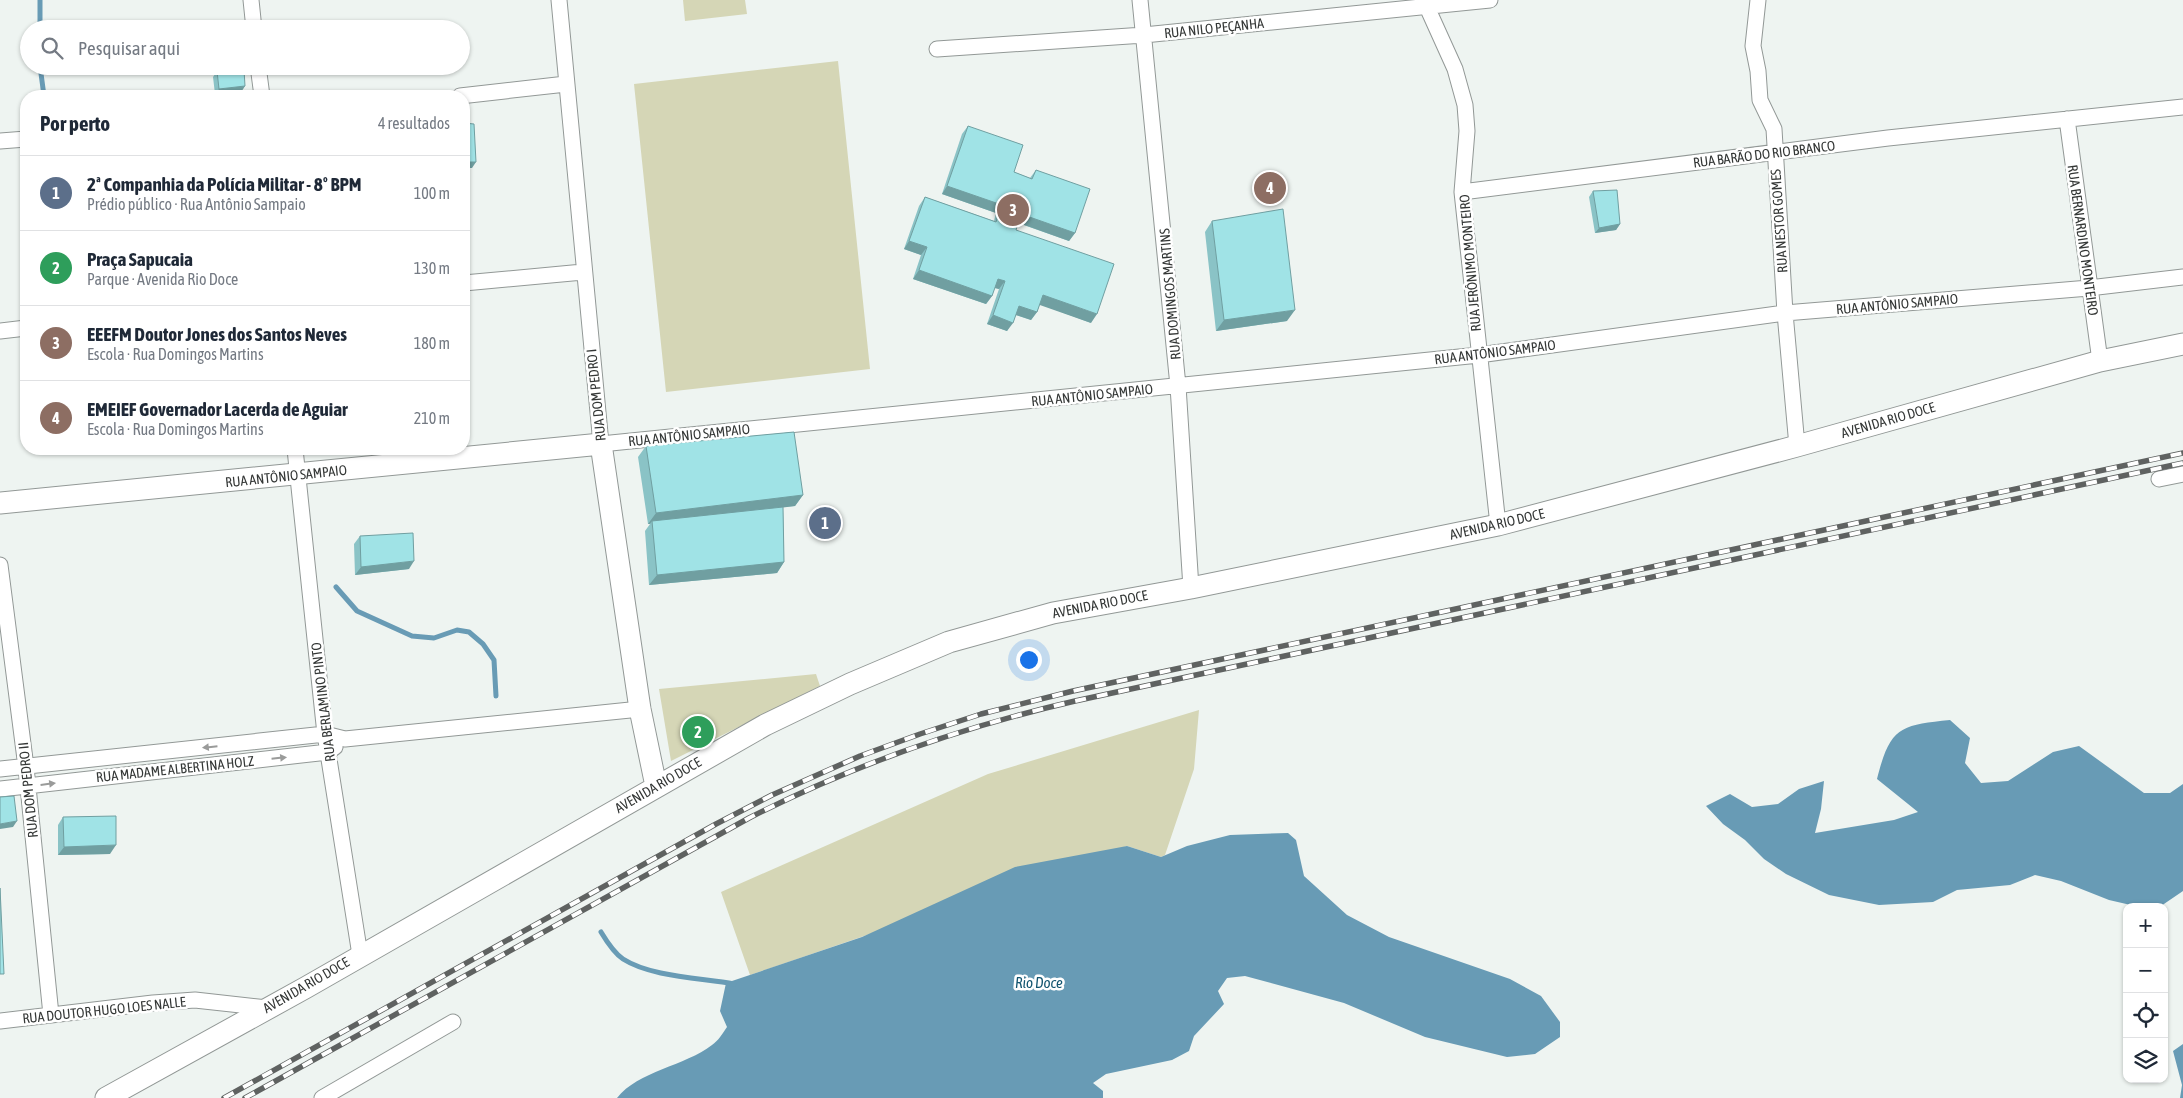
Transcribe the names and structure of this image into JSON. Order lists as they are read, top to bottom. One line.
{"streets":{"street":["RUA NILO PEÇANHA","RUA BARÃO DO RIO BRANCO","RUA NESTOR GOMES","RUA BERNARDINO MONTEIRO","RUA JERÔNIMO MONTEIRO","RUA DOMINGOS MARTINS","RUA ANTÔNIO SAMPAIO","RUA DOM PEDRO I","AVENIDA RIO DOCE","RUA BERLAMINO PINTO","RUA MADAME ALBERTINA HOLZ","RUA DOM PEDRO II","RUA DOUTOR HUGO LOES NALLE"]},"crossings":[["RUA NILO PEÇANHA","RUA JERÔNIMO MONTEIRO"],["RUA NILO PEÇANHA","RUA DOMINGOS MARTINS"],["RUA BARÃO DO RIO BRANCO","RUA NESTOR GOMES"],["RUA BARÃO DO RIO BRANCO","RUA BERNARDINO MONTEIRO"],["RUA BARÃO DO RIO BRANCO","RUA JERÔNIMO MONTEIRO"],["RUA NESTOR GOMES","RUA ANTÔNIO SAMPAIO"],["RUA NESTOR GOMES","AVENIDA RIO DOCE"],["RUA BERNARDINO MONTEIRO","RUA ANTÔNIO SAMPAIO"],["RUA BERNARDINO MONTEIRO","AVENIDA RIO DOCE"],["RUA JERÔNIMO MONTEIRO","RUA ANTÔNIO SAMPAIO"],["RUA JERÔNIMO MONTEIRO","AVENIDA RIO DOCE"],["RUA DOMINGOS MARTINS","RUA ANTÔNIO SAMPAIO"],["RUA DOMINGOS MARTINS","AVENIDA RIO DOCE"],["RUA ANTÔNIO SAMPAIO","RUA DOM PEDRO I"],["RUA ANTÔNIO SAMPAIO","RUA BERLAMINO PINTO"],["RUA DOM PEDRO I","AVENIDA RIO DOCE"],["RUA DOM PEDRO I","RUA MADAME ALBERTINA HOLZ"],["AVENIDA RIO DOCE","RUA BERLAMINO PINTO"],["AVENIDA RIO DOCE","RUA DOUTOR HUGO LOES NALLE"],["RUA BERLAMINO PINTO","RUA MADAME ALBERTINA HOLZ"],["RUA MADAME ALBERTINA HOLZ","RUA DOM PEDRO II"],["RUA DOM PEDRO II","RUA DOUTOR HUGO LOES NALLE"]],"water":["Rio Doce"],"page":{"search":"Pesquisar aqui","heading":["Por perto","4 resultados"],"list":[{"mark":"1","name":"2ª Companhia da Polícia Militar - 8º BPM","note":"Prédio público · Rua Antônio Sampaio","value":"100 m"},{"mark":"2","name":"Praça Sapucaia","note":"Parque · Avenida Rio Doce","value":"130 m"},{"mark":"3","name":"EEEFM Doutor Jones dos Santos Neves","note":"Escola · Rua Domingos Martins","value":"180 m"},{"mark":"4","name":"EMEIEF Governador Lacerda de Aguiar","note":"Escola · Rua Domingos Martins","value":"210 m"}],"pins":["4","3","1","2"],"map_buttons":["+","−"]}}
